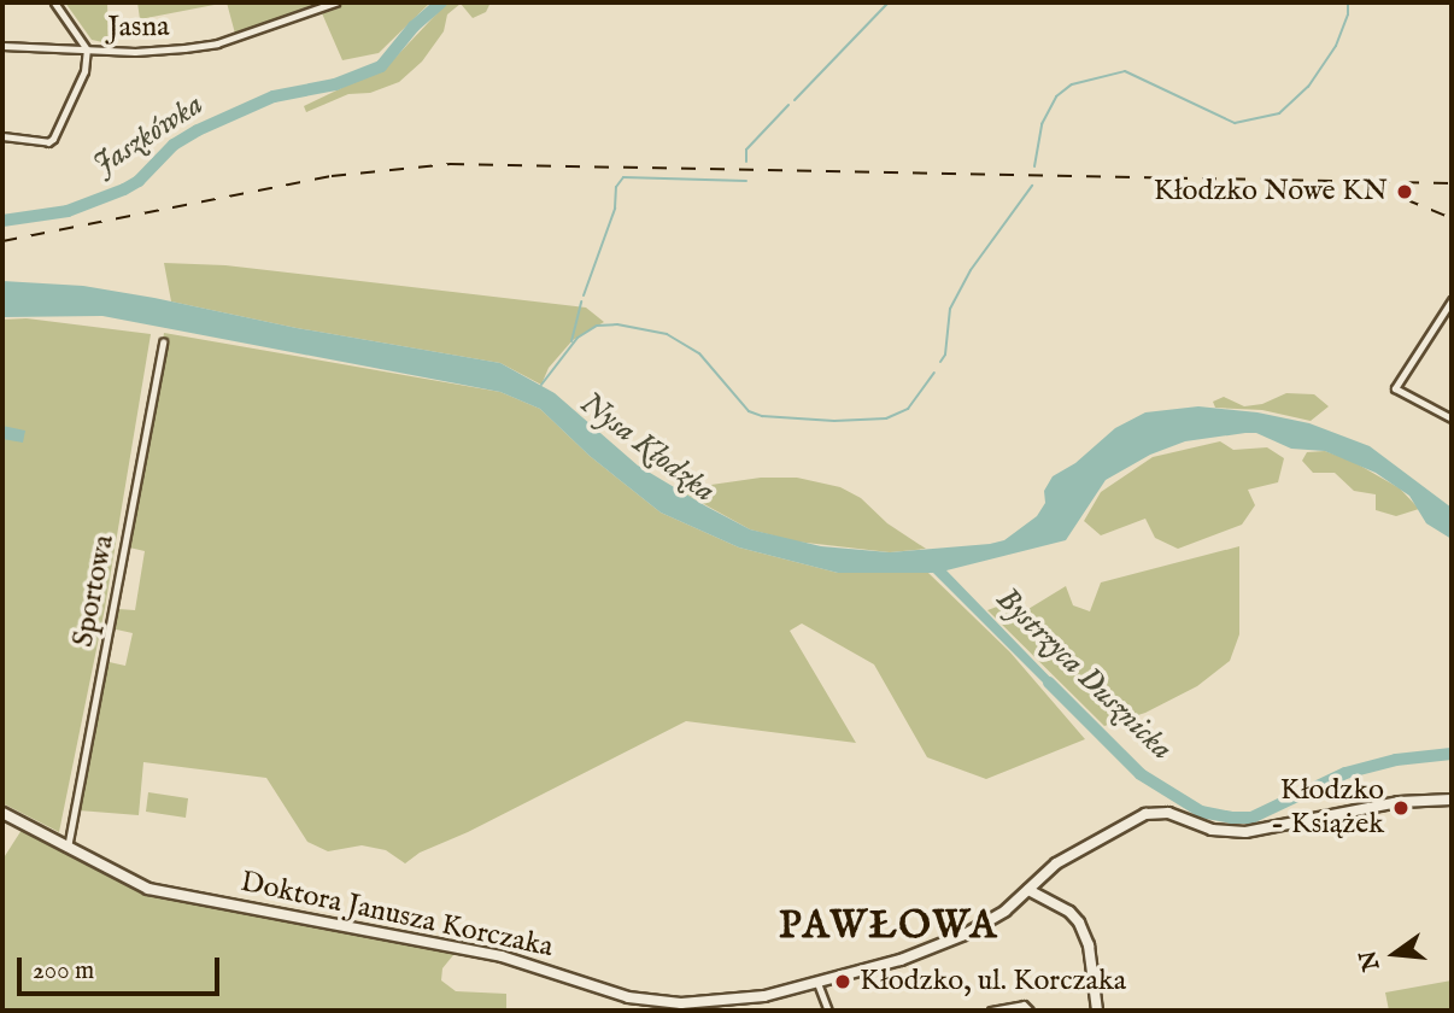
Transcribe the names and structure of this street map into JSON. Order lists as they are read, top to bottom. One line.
{"streets":{"street":["Jasna","Sportowa","Doktora Janusza Korczaka"]},"crossings":[["Sportowa","Doktora Janusza Korczaka"]],"districts":["PAWŁOWA"],"water":["Jaszkówka","Nysa Kłodzka","Bystrzyca Dusznicka"],"places":["Kłodzko Nowe KN","Kłodzko - Książek","Kłodzko, ul. Korczaka"],"scale_bar":"200 m","north":"left"}
